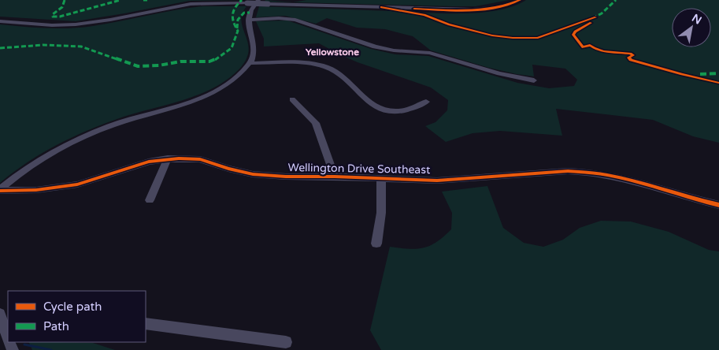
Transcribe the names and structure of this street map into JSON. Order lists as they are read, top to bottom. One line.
{"streets":{"street":["Wellington Drive Southeast"]},"districts":["Yellowstone"],"legend":["Cycle path","Path"],"north":"top right"}
